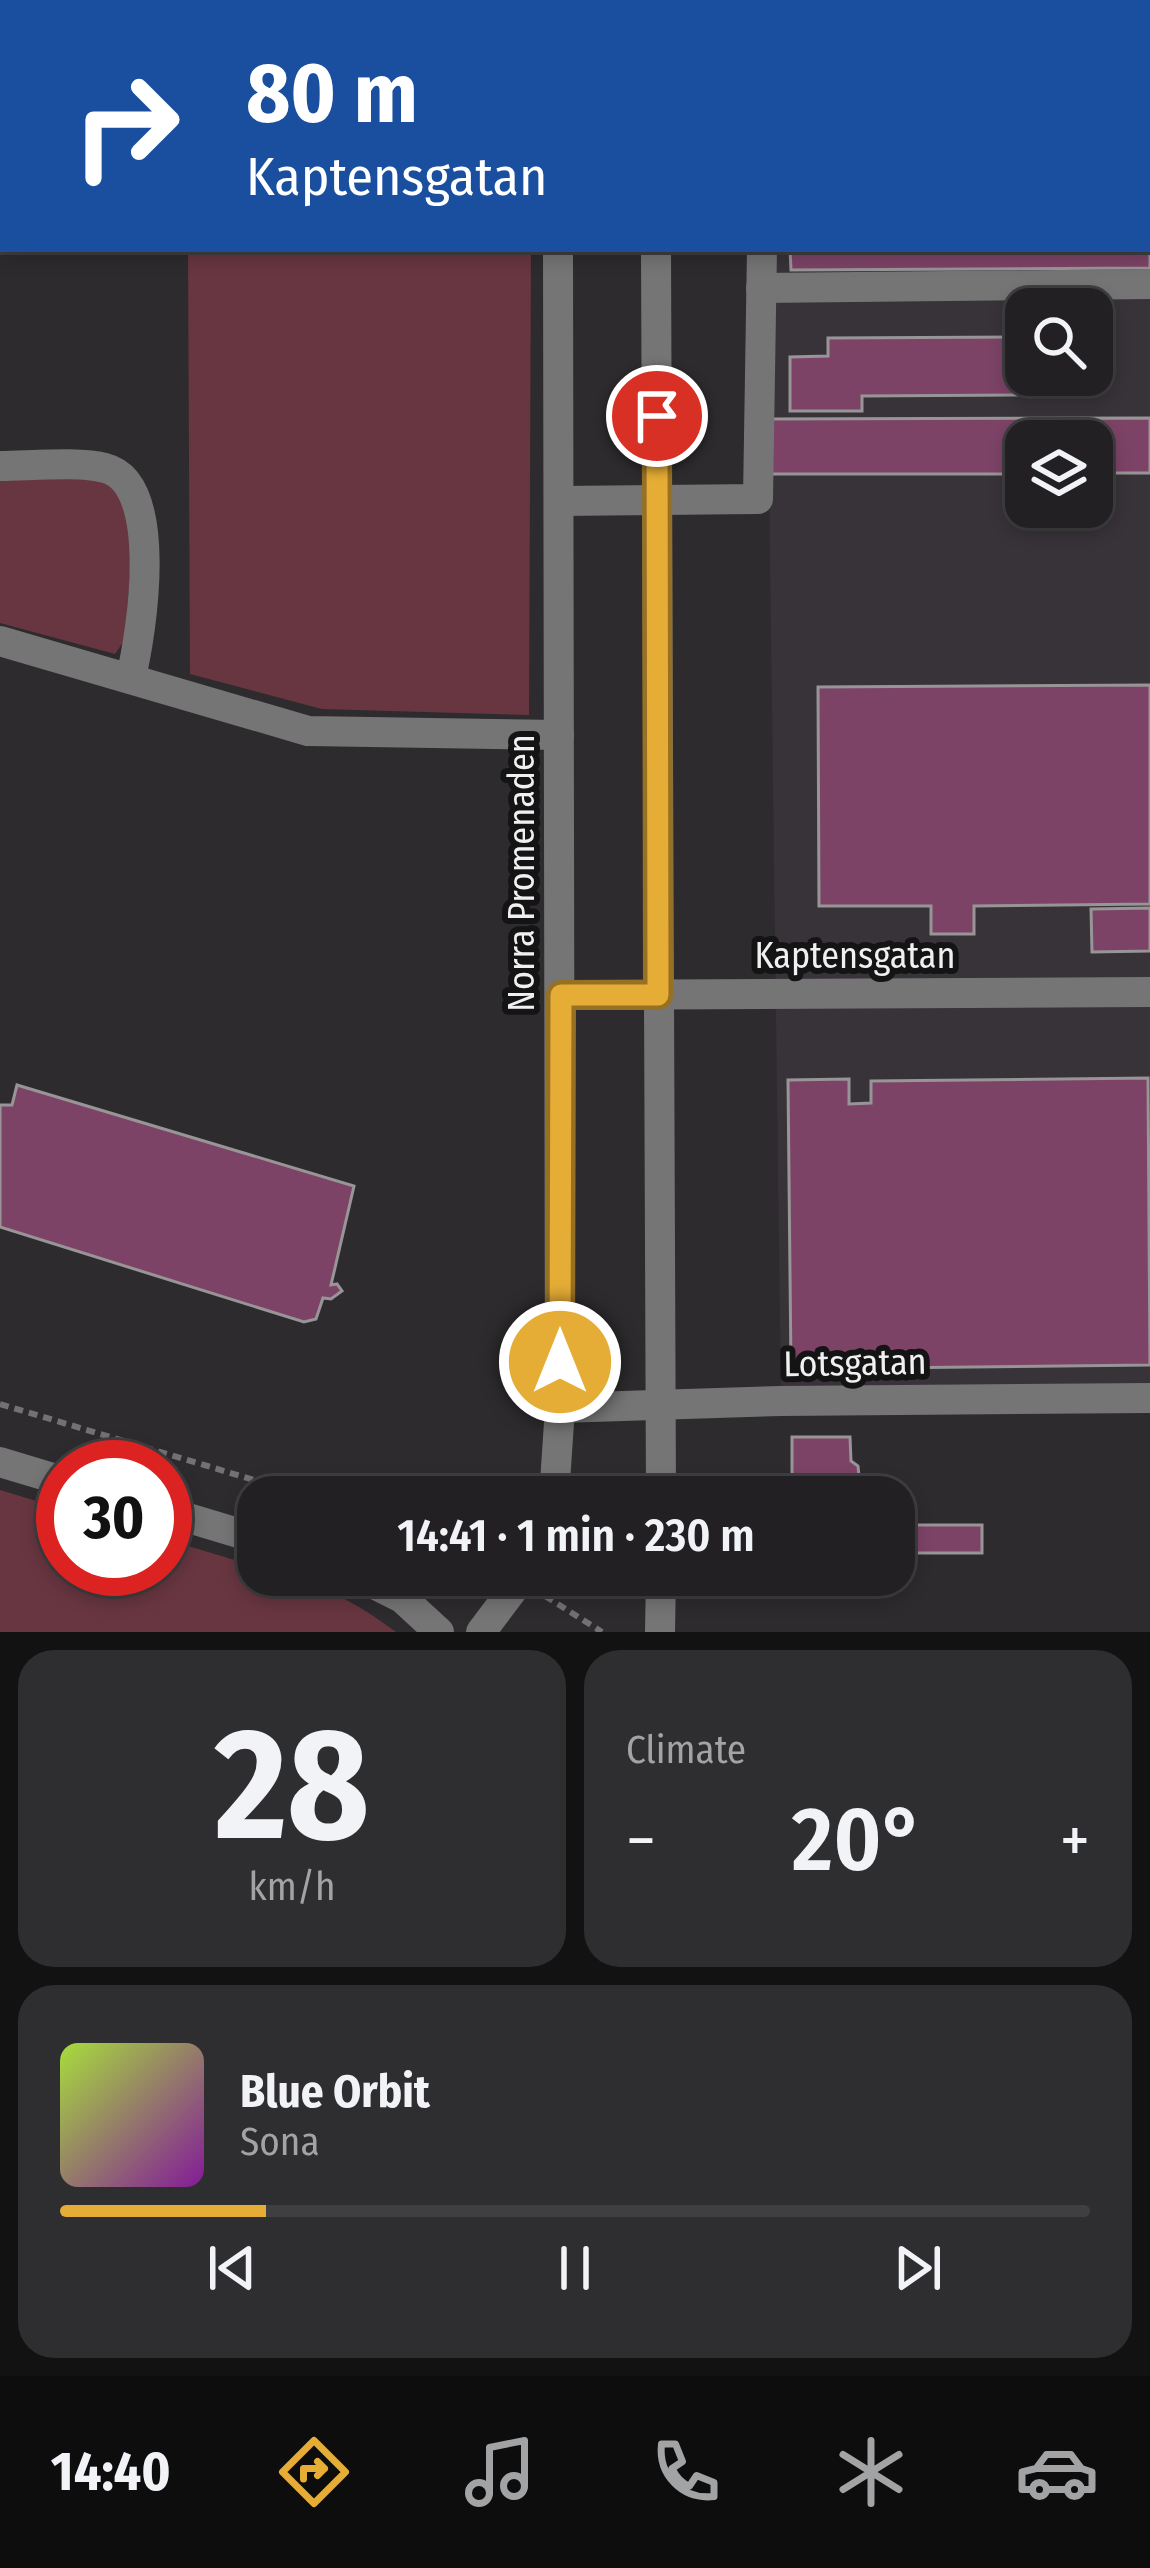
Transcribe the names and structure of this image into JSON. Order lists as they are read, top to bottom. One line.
{"streets":{"street":["Norra Promenaden","Kaptensgatan","Lotsgatan"]},"crossings":[["Norra Promenaden","Kaptensgatan"],["Norra Promenaden","Lotsgatan"]],"page":{"turn":["80 m","Kaptensgatan"],"limit":"30","trip":"14:41 · 1 min · 230 m","tile":[["28","km/h"],"Climate"],"heat":["−","20°","+"],"song":["Blue Orbit","Sona"],"tabs":"14:40"}}
